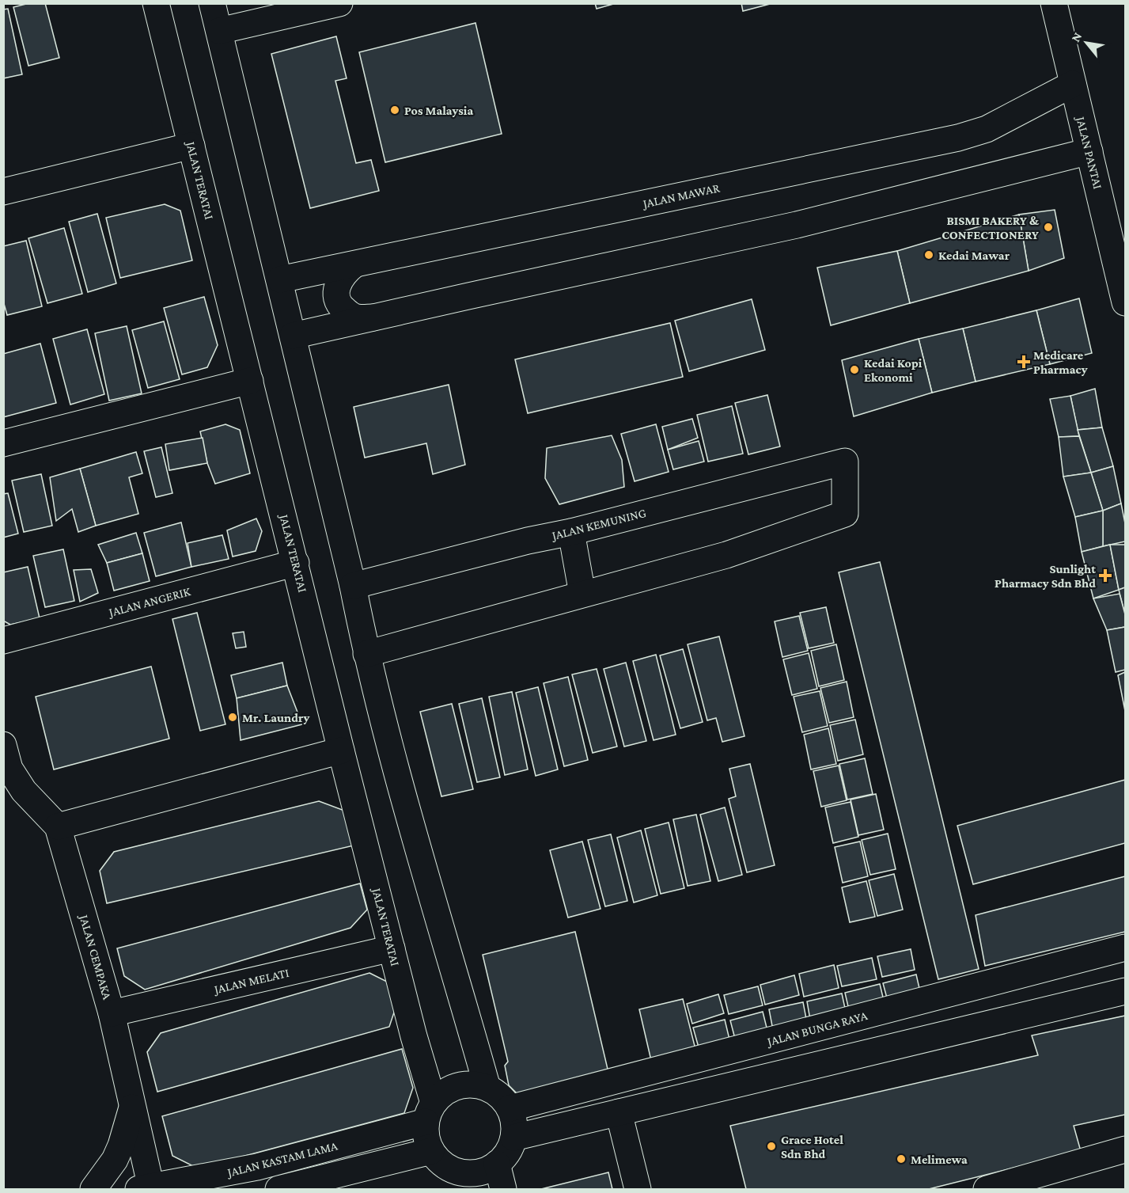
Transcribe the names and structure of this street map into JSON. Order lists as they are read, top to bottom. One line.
{"streets":{"street":["JALAN PANTAI","JALAN TERATAI","JALAN MAWAR","JALAN KEMUNING","JALAN ANGERIK","JALAN CEMPAKA","JALAN MELATI","JALAN BUNGA RAYA","JALAN KASTAM LAMA"]},"crossings":[["JALAN PANTAI","JALAN MAWAR"],["JALAN TERATAI","JALAN ANGERIK"],["JALAN TERATAI","JALAN MELATI"],["JALAN TERATAI","JALAN BUNGA RAYA"],["JALAN TERATAI","JALAN KASTAM LAMA"],["JALAN CEMPAKA","JALAN MELATI"],["JALAN CEMPAKA","JALAN KASTAM LAMA"],["JALAN BUNGA RAYA","JALAN KASTAM LAMA"]],"places":{"other":["Pos Malaysia","BISMI BAKERY & CONFECTIONERY","Kedai Mawar","Kedai Kopi Ekonomi","Mr. Laundry","Grace Hotel Sdn Bhd","Melimewa"],"health":["Medicare Pharmacy","Sunlight Pharmacy Sdn Bhd"]},"north":"top left"}
